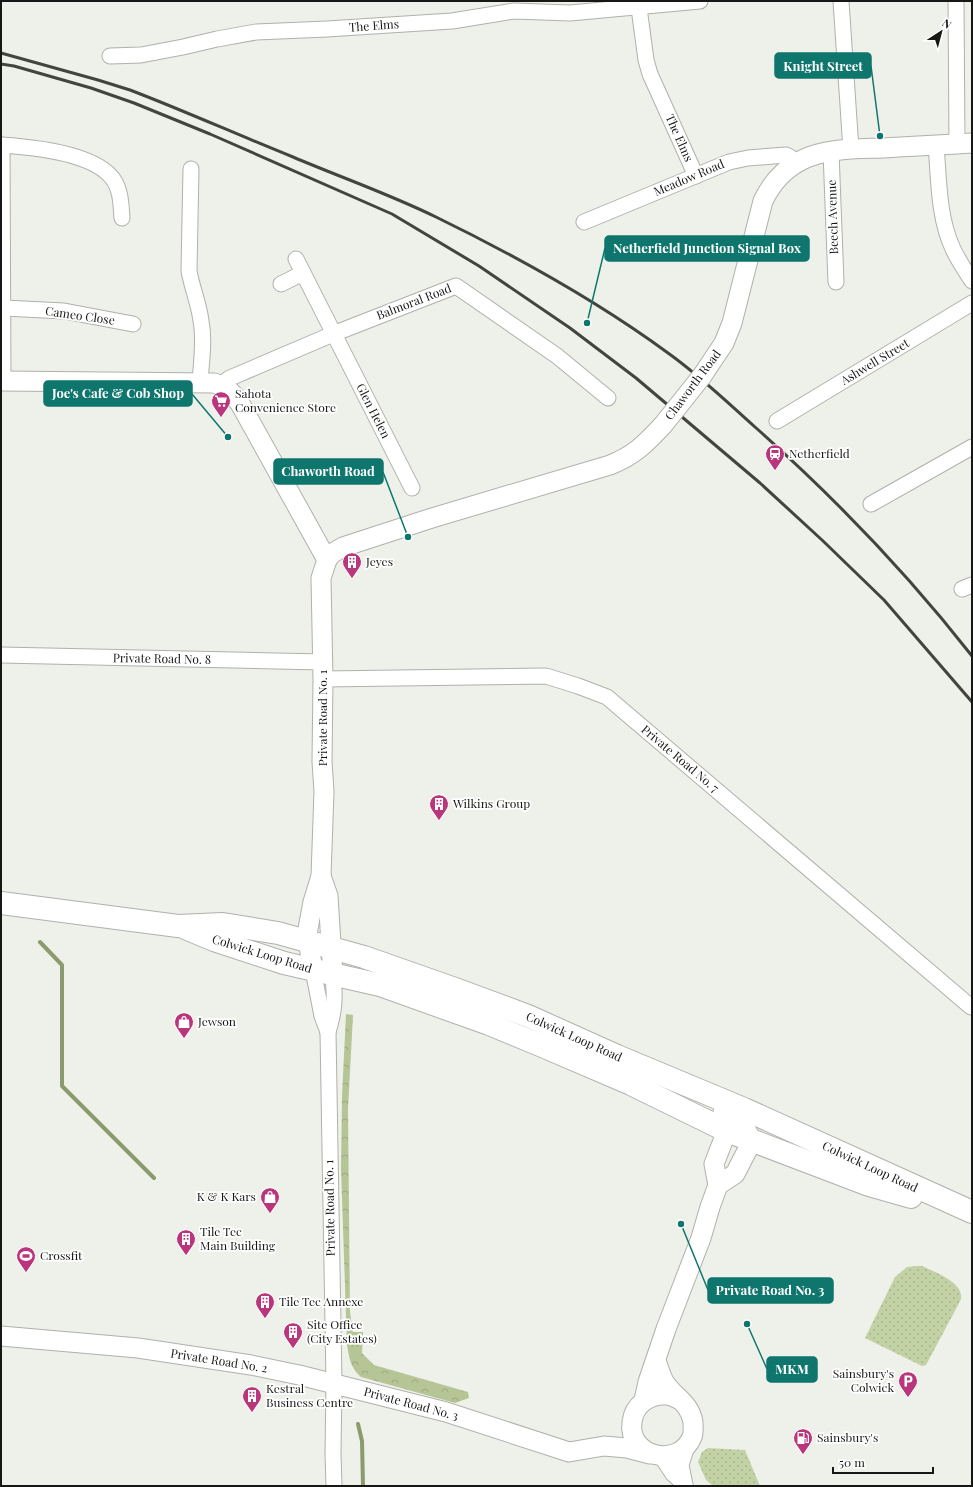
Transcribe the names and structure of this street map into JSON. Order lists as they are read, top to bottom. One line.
{"streets":{"main road":["Colwick Loop Road"],"street":["The Elms","Meadow Road","Beech Avenue","Balmoral Road","Cameo Close","Ashwell Street","Chaworth Road","Glen Helen","Private Road No. 8","Private Road No. 1","Private Road No. 7","Private Road No. 2","Private Road No. 3"]},"crossings":[["The Elms","Meadow Road"],["Meadow Road","Chaworth Road"],["Balmoral Road","Glen Helen"],["Chaworth Road","Private Road No. 1"],["Private Road No. 8","Private Road No. 1"],["Private Road No. 8","Private Road No. 7"],["Private Road No. 1","Private Road No. 7"],["Private Road No. 1","Colwick Loop Road"],["Private Road No. 1","Private Road No. 2"],["Private Road No. 1","Private Road No. 3"],["Private Road No. 2","Private Road No. 3"]],"places":{"other":["Knight Street","Netherfield Junction Signal Box","Joe's Cafe & Cob Shop","Chaworth Road","Private Road No. 3","MKM"],"supermarket":["Sahota Convenience Store"],"station":["Netherfield"],"building":["Jeyes","Wilkins Group","Tile Tec Main Building","Tile Tec Annexe","Site Office (City Estates)","Kestral Business Centre"],"shop":["Jewson","K & K Kars"],"sports":["Crossfit"],"parking":["Sainsbury's Colwick"],"fuel station":["Sainsbury's"]},"scale_bar":"50 m","north":"top right"}
